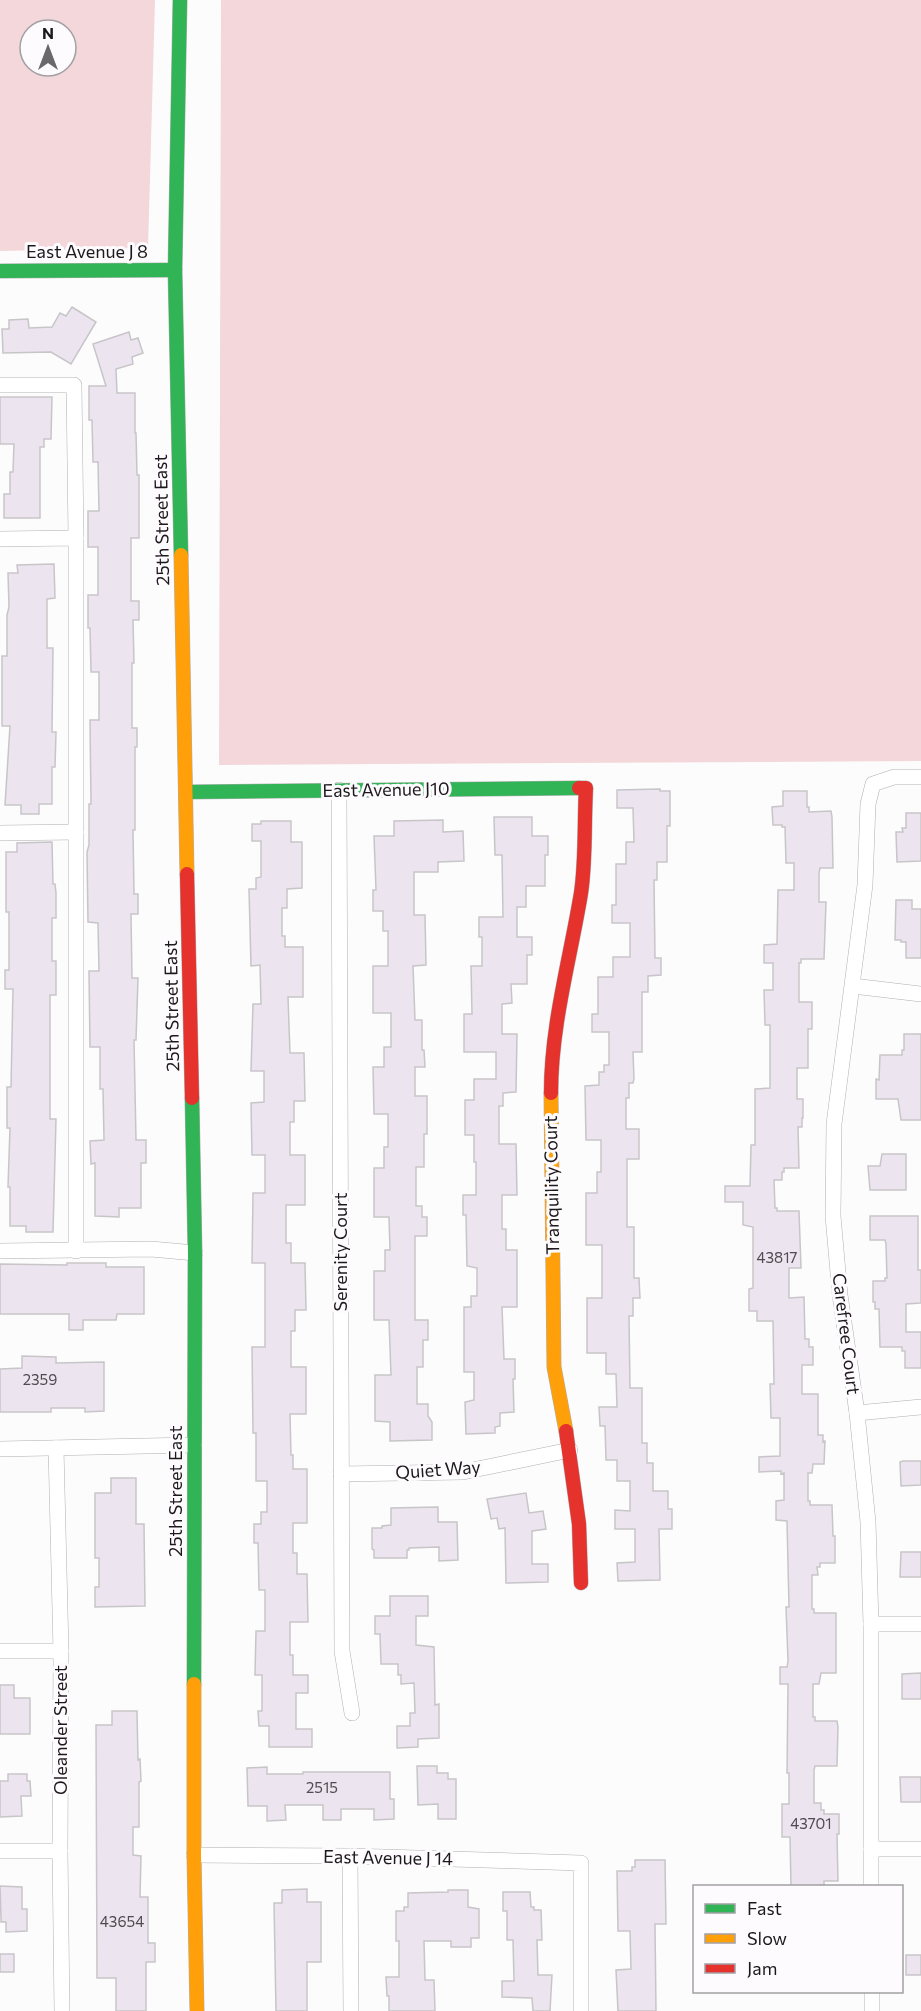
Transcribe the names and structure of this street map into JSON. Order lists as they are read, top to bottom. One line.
{"streets":{"street":["East Avenue J 8","25th Street East","East Avenue J10","Tranquility Court","Serenity Court","Carefree Court","Quiet Way","Oleander Street","East Avenue J 14"]},"crossings":[["East Avenue J 8","25th Street East"],["25th Street East","East Avenue J10"],["25th Street East","East Avenue J 14"],["East Avenue J10","Tranquility Court"],["East Avenue J10","Serenity Court"],["Tranquility Court","Quiet Way"],["Serenity Court","Quiet Way"]],"house_numbers":["43817","2359","2515","43701","43654"],"legend":["Fast","Slow","Jam"],"north":"top"}
